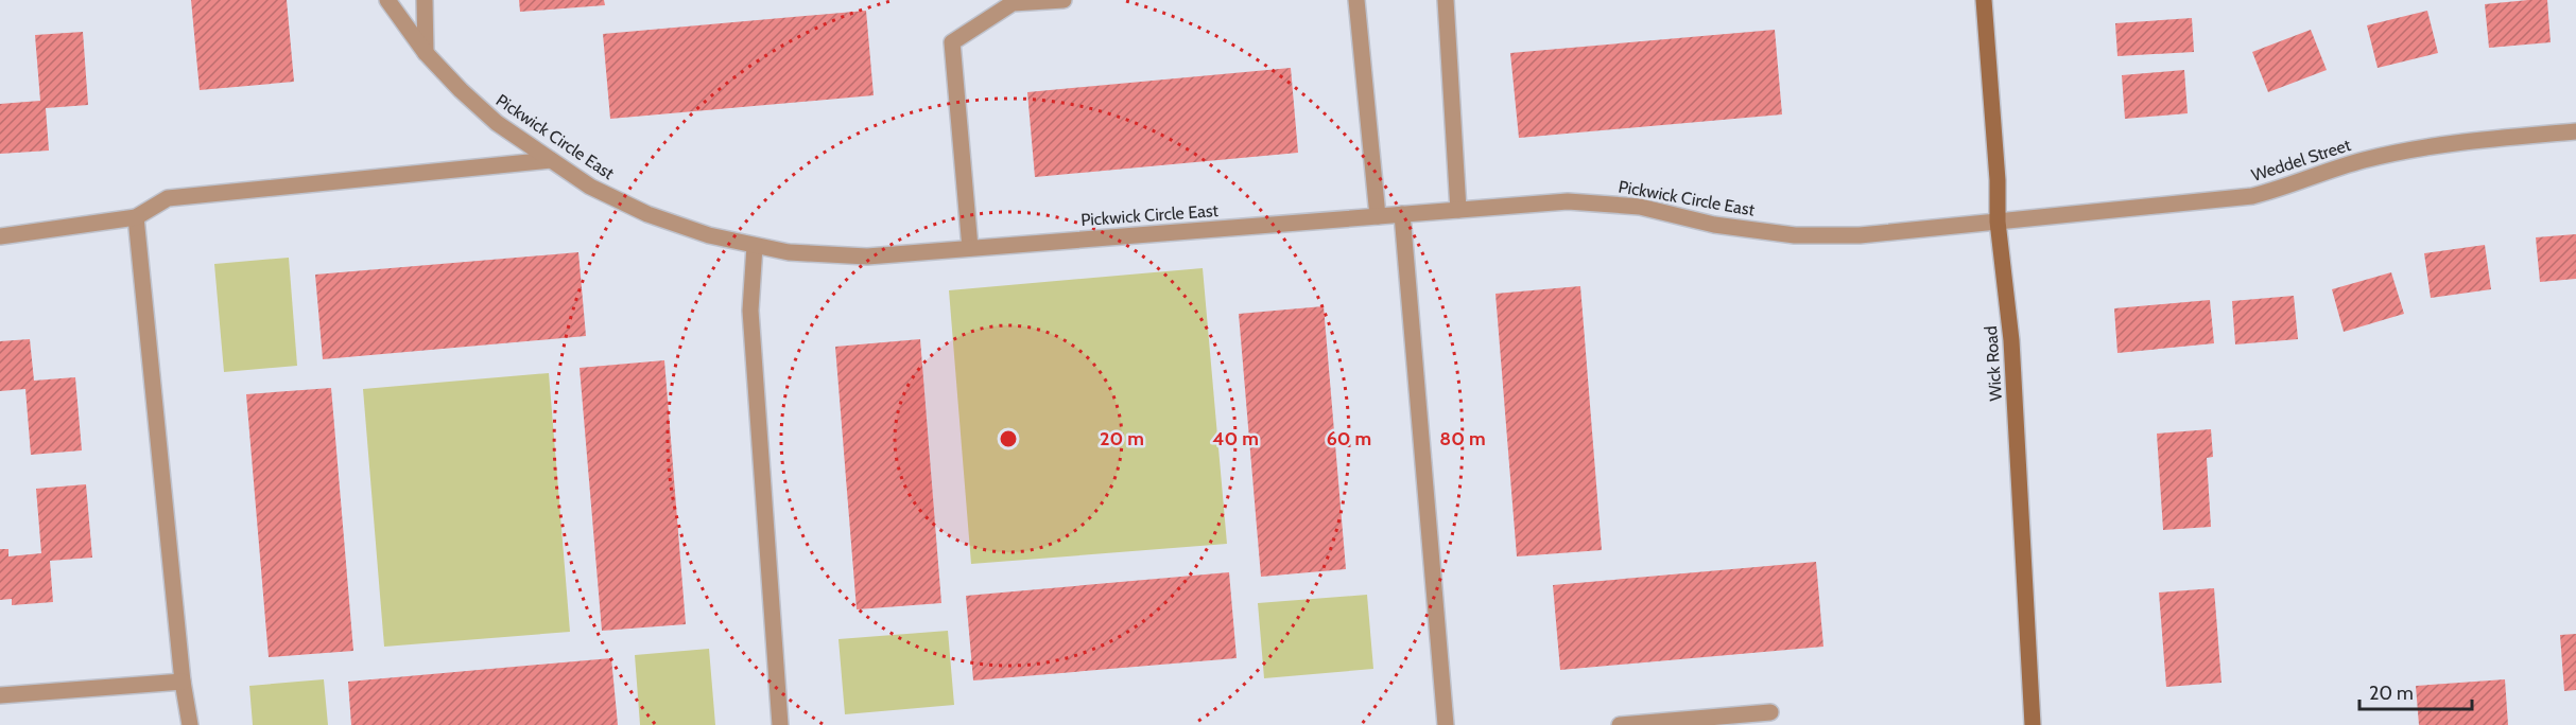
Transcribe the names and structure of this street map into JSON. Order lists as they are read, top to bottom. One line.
{"streets":{"street":["Pickwick Circle East","Weddel Street","Wick Road"]},"crossings":[["Pickwick Circle East","Weddel Street"],["Pickwick Circle East","Wick Road"],["Weddel Street","Wick Road"]],"scale_bar":"20 m","rings":["20 m","40 m","60 m","80 m"]}
